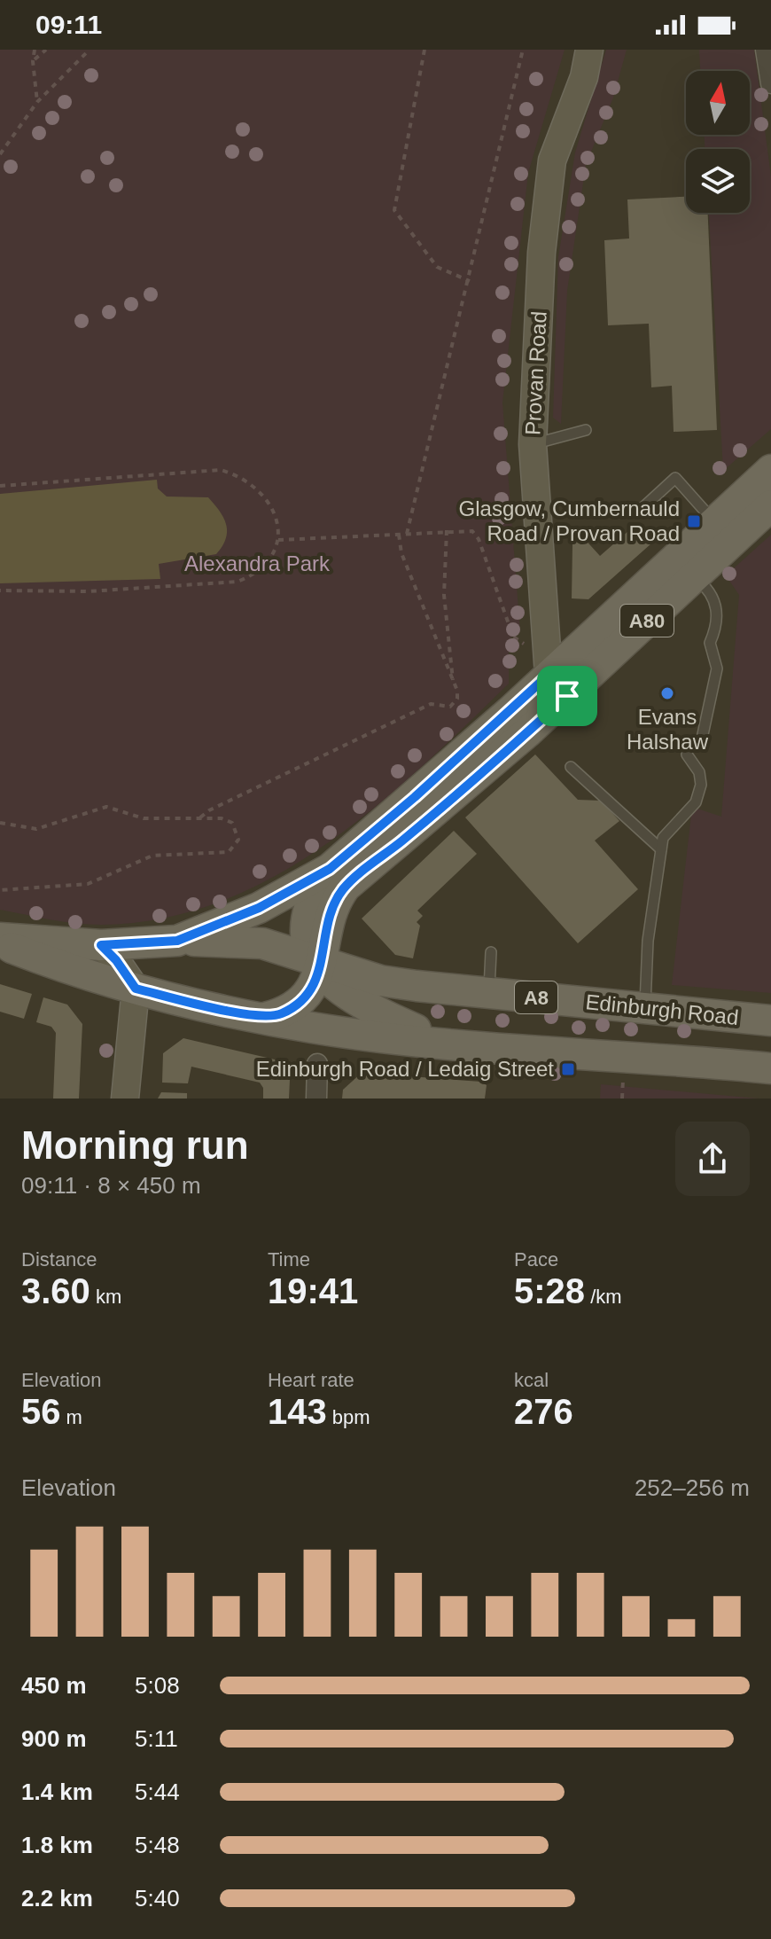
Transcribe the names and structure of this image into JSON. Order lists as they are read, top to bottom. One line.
{"streets":{"main road":["A80","A8","Edinburgh Road"],"street":["Provan Road"]},"crossings":[["Provan Road","A80"],["A80","A8"],["A80","Edinburgh Road"],["A8","Edinburgh Road"]],"parks":["Alexandra Park"],"places":{"transit":["Glasgow, Cumbernauld Road / Provan Road","Edinburgh Road / Ledaig Street"],"other":["Evans Halshaw"]},"north":"top","page":{"status":"09:11","heading":["Morning run","09:11 · 8 × 450 m"],"stats":[["Distance","3.60 km"],["Time","19:41"],["Pace","5:28 /km"],["Elevation","56 m"],["Heart rate","143 bpm"],["kcal","276"]],"chart":["Elevation","252–256 m"],"list":[{"name":"450 m","note":"5:08"},{"name":"900 m","note":"5:11"},{"name":"1.4 km","note":"5:44"},{"name":"1.8 km","note":"5:48"},{"name":"2.2 km","note":"5:40"}]}}
